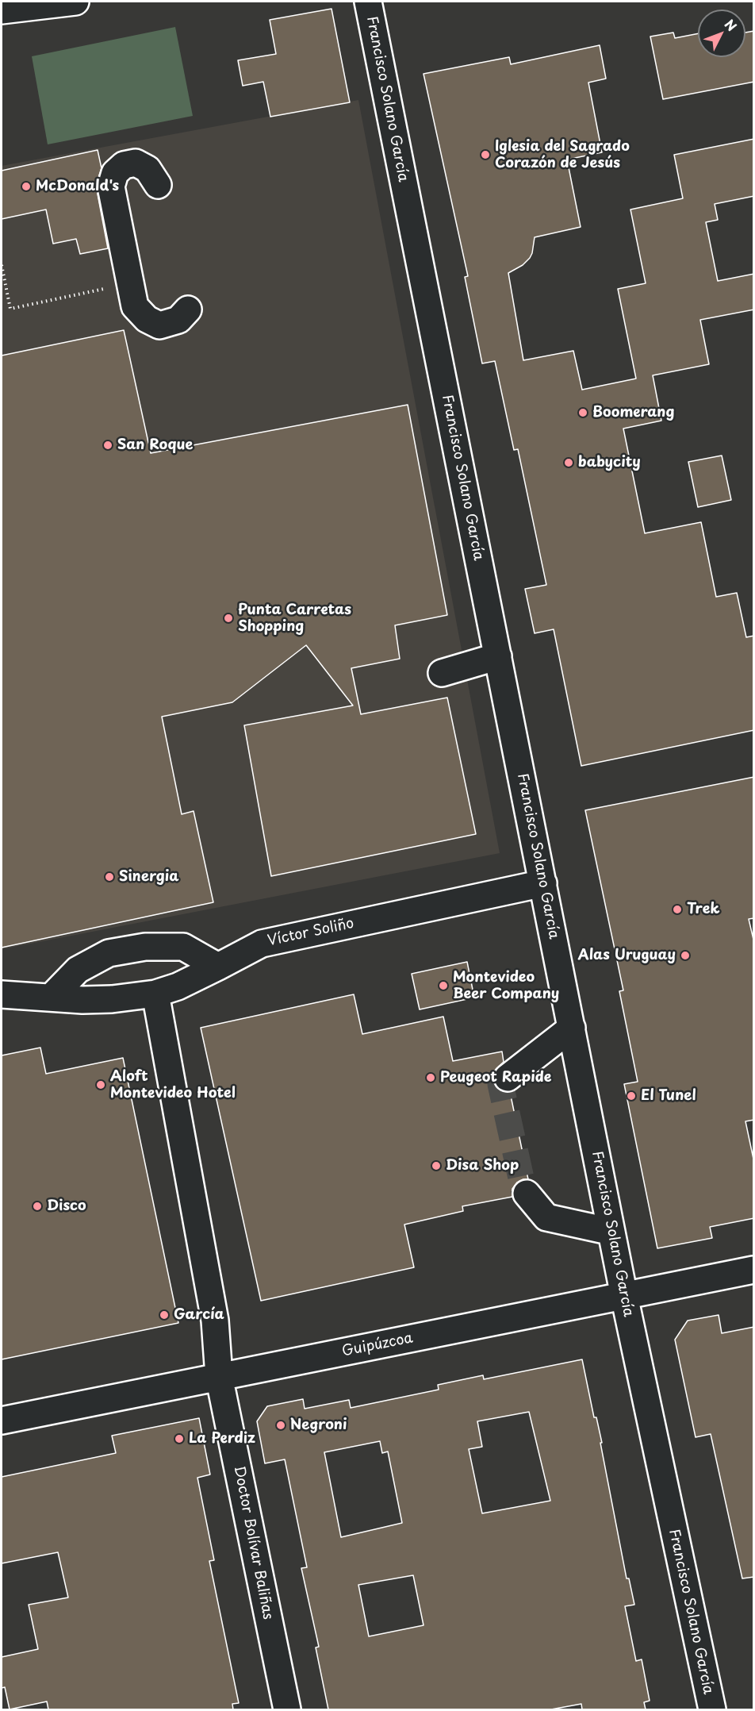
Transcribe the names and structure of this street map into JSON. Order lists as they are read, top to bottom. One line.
{"streets":{"street":["Francisco Solano García","Víctor Soliño","Guipúzcoa","Doctor Bolívar Baliñas"]},"crossings":[["Francisco Solano García","Víctor Soliño"],["Francisco Solano García","Guipúzcoa"],["Víctor Soliño","Doctor Bolívar Baliñas"],["Guipúzcoa","Doctor Bolívar Baliñas"]],"places":["Iglesia del Sagrado Corazón de Jesús","McDonald's","Boomerang","San Roque","babycity","Punta Carretas Shopping","Sinergia","Trek","Alas Uruguay","Montevideo Beer Company","Peugeot Rapide","Aloft Montevideo Hotel","El Tunel","Disa Shop","Disco","García","Negroni","La Perdiz"],"north":"top right"}
